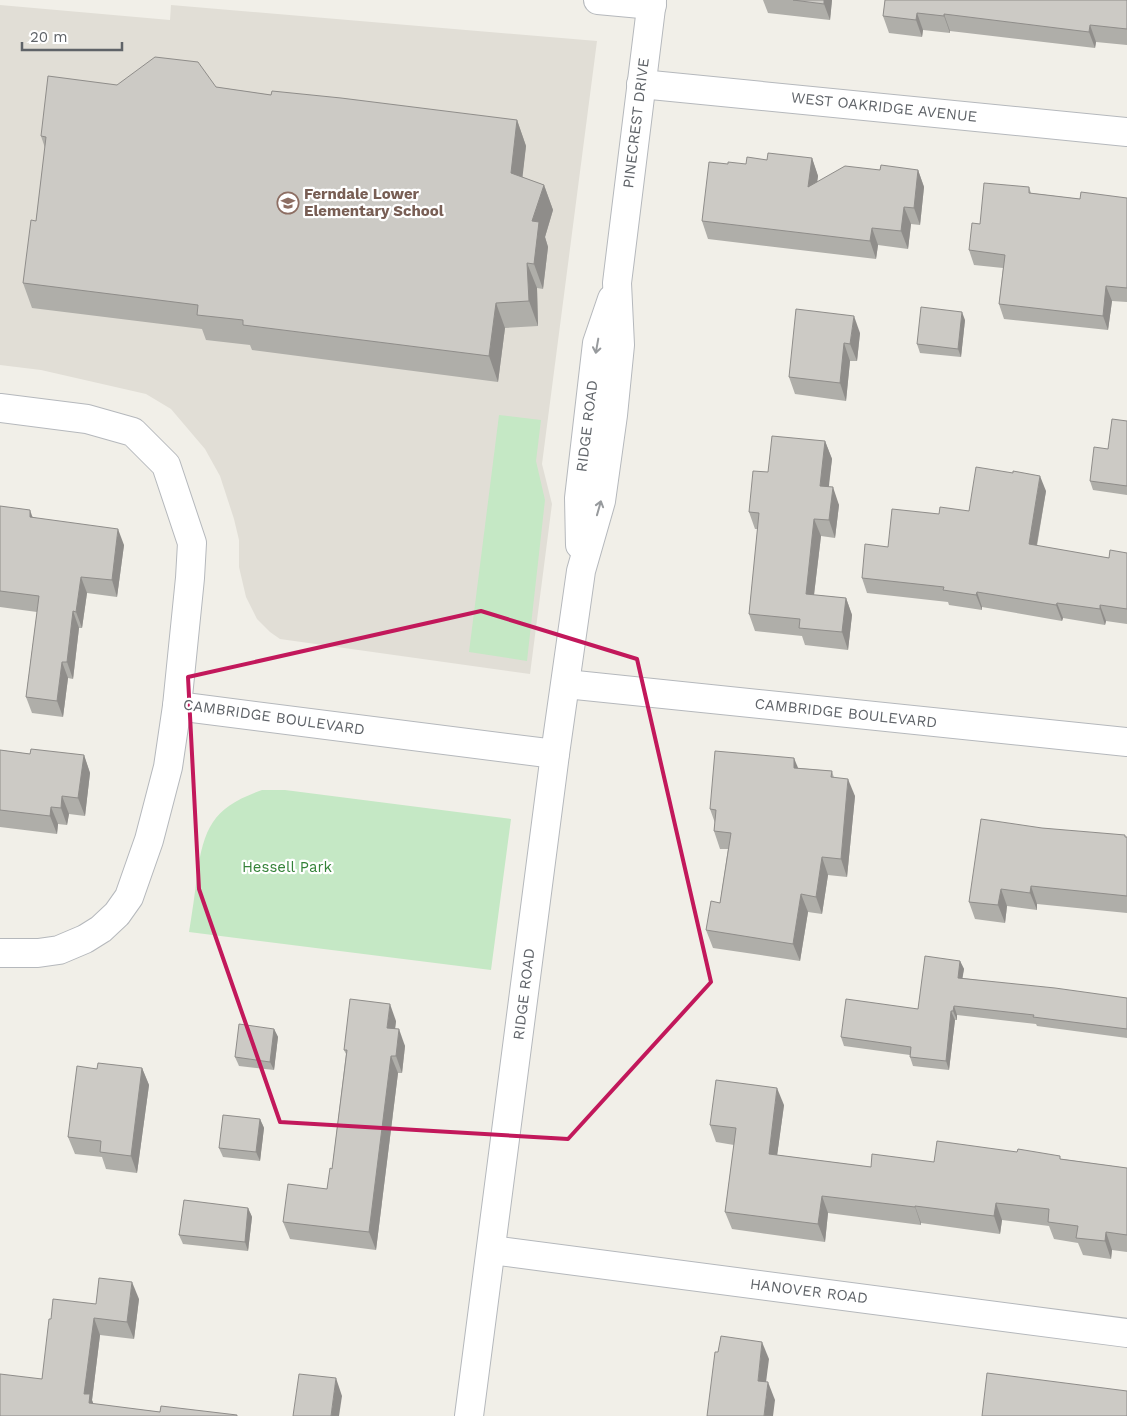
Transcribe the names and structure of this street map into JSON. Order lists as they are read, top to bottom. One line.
{"streets":{"street":["WEST OAKRIDGE AVENUE","PINECREST DRIVE","RIDGE ROAD","CAMBRIDGE BOULEVARD","HANOVER ROAD"]},"crossings":[["WEST OAKRIDGE AVENUE","PINECREST DRIVE"],["PINECREST DRIVE","RIDGE ROAD"],["RIDGE ROAD","CAMBRIDGE BOULEVARD"],["RIDGE ROAD","HANOVER ROAD"]],"parks":["Hessell Park"],"places":{"school or university":["Ferndale Lower Elementary School"]},"scale_bar":"20 m"}
